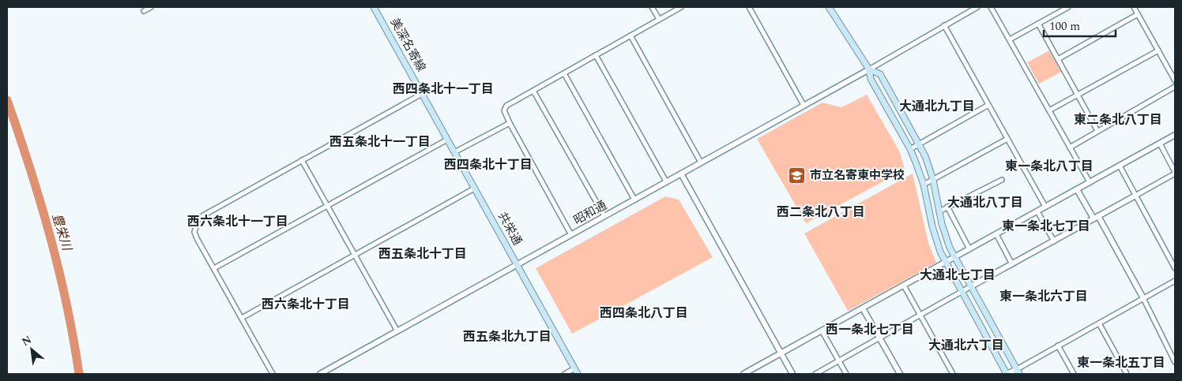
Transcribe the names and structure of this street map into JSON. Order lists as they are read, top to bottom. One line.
{"streets":{"main road":["美深名寄線","共栄通"],"street":["昭和通"]},"crossings":[["美深名寄線","共栄通"],["昭和通","共栄通"]],"districts":["西四条北十一丁目","大通北九丁目","東二条北八丁目","西五条北十一丁目","西四条北十丁目","東一条北八丁目","大通北八丁目","西二条北八丁目","西六条北十一丁目","東一条北七丁目","西五条北十丁目","大通北七丁目","東一条北六丁目","西六条北十丁目","西四条北八丁目","西一条北七丁目","西五条北九丁目","大通北六丁目","東一条北五丁目"],"water":["豊栄川"],"places":{"school or university":["市立名寄東中学校"]},"scale_bar":"100 m","north":"top left"}
